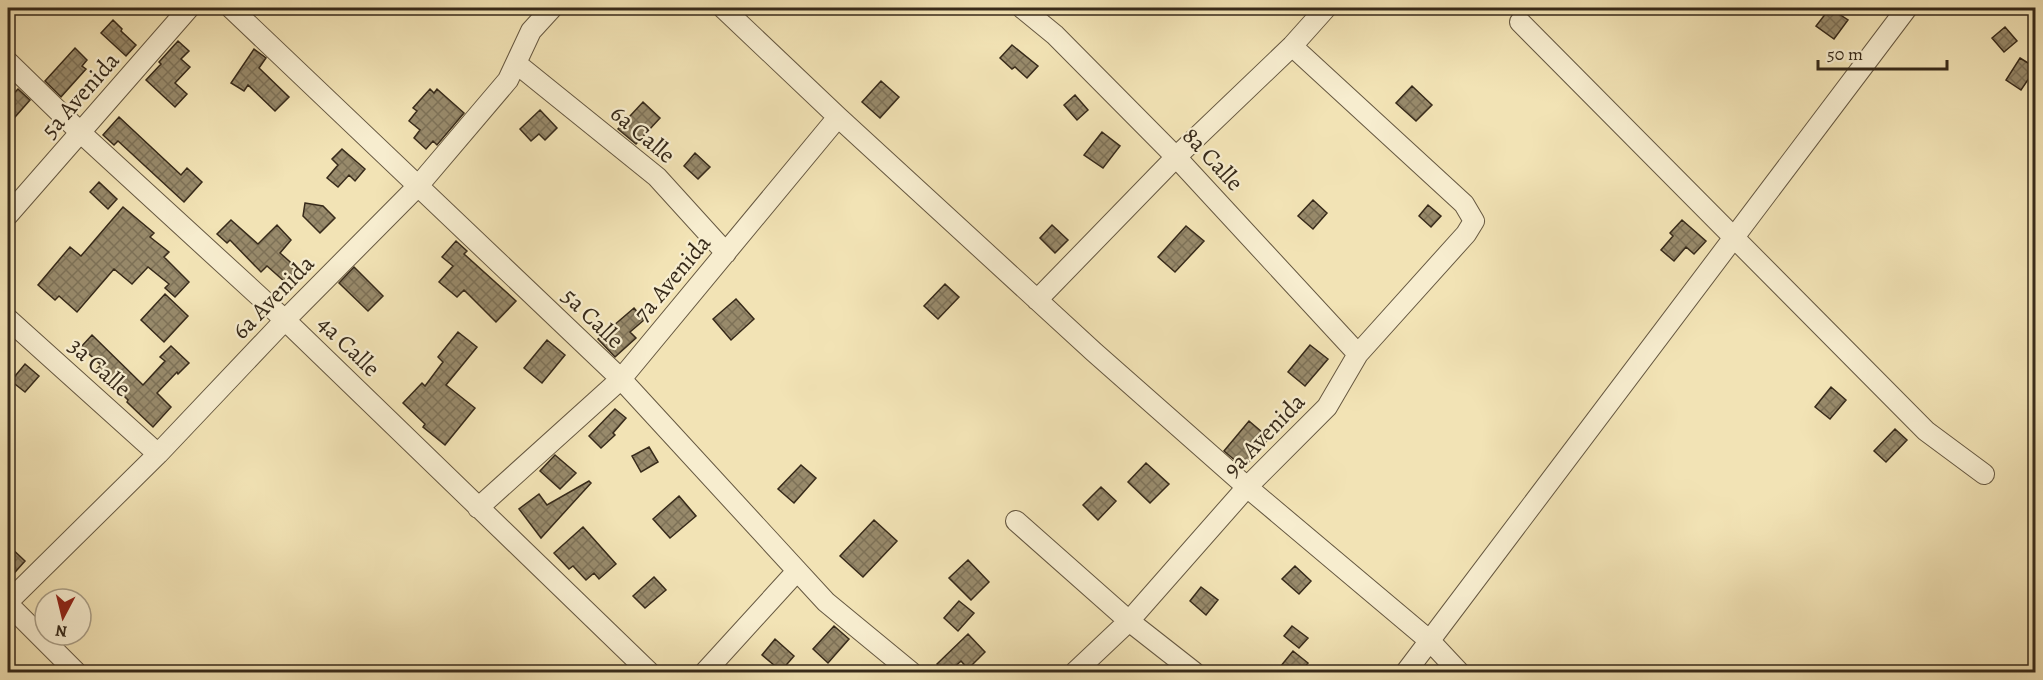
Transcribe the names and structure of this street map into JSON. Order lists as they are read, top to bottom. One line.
{"streets":{"street":["5a Avenida","6a Calle","8a Calle","7a Avenida","6a Avenida","5a Calle","4a Calle","3a Calle","9a Avenida"]},"crossings":[["5a Avenida","4a Calle"],["6a Calle","7a Avenida"],["6a Calle","6a Avenida"],["8a Calle","9a Avenida"],["7a Avenida","5a Calle"],["7a Avenida","4a Calle"],["6a Avenida","5a Calle"],["6a Avenida","4a Calle"],["6a Avenida","3a Calle"]],"scale_bar":"50 m","north":"bottom"}
